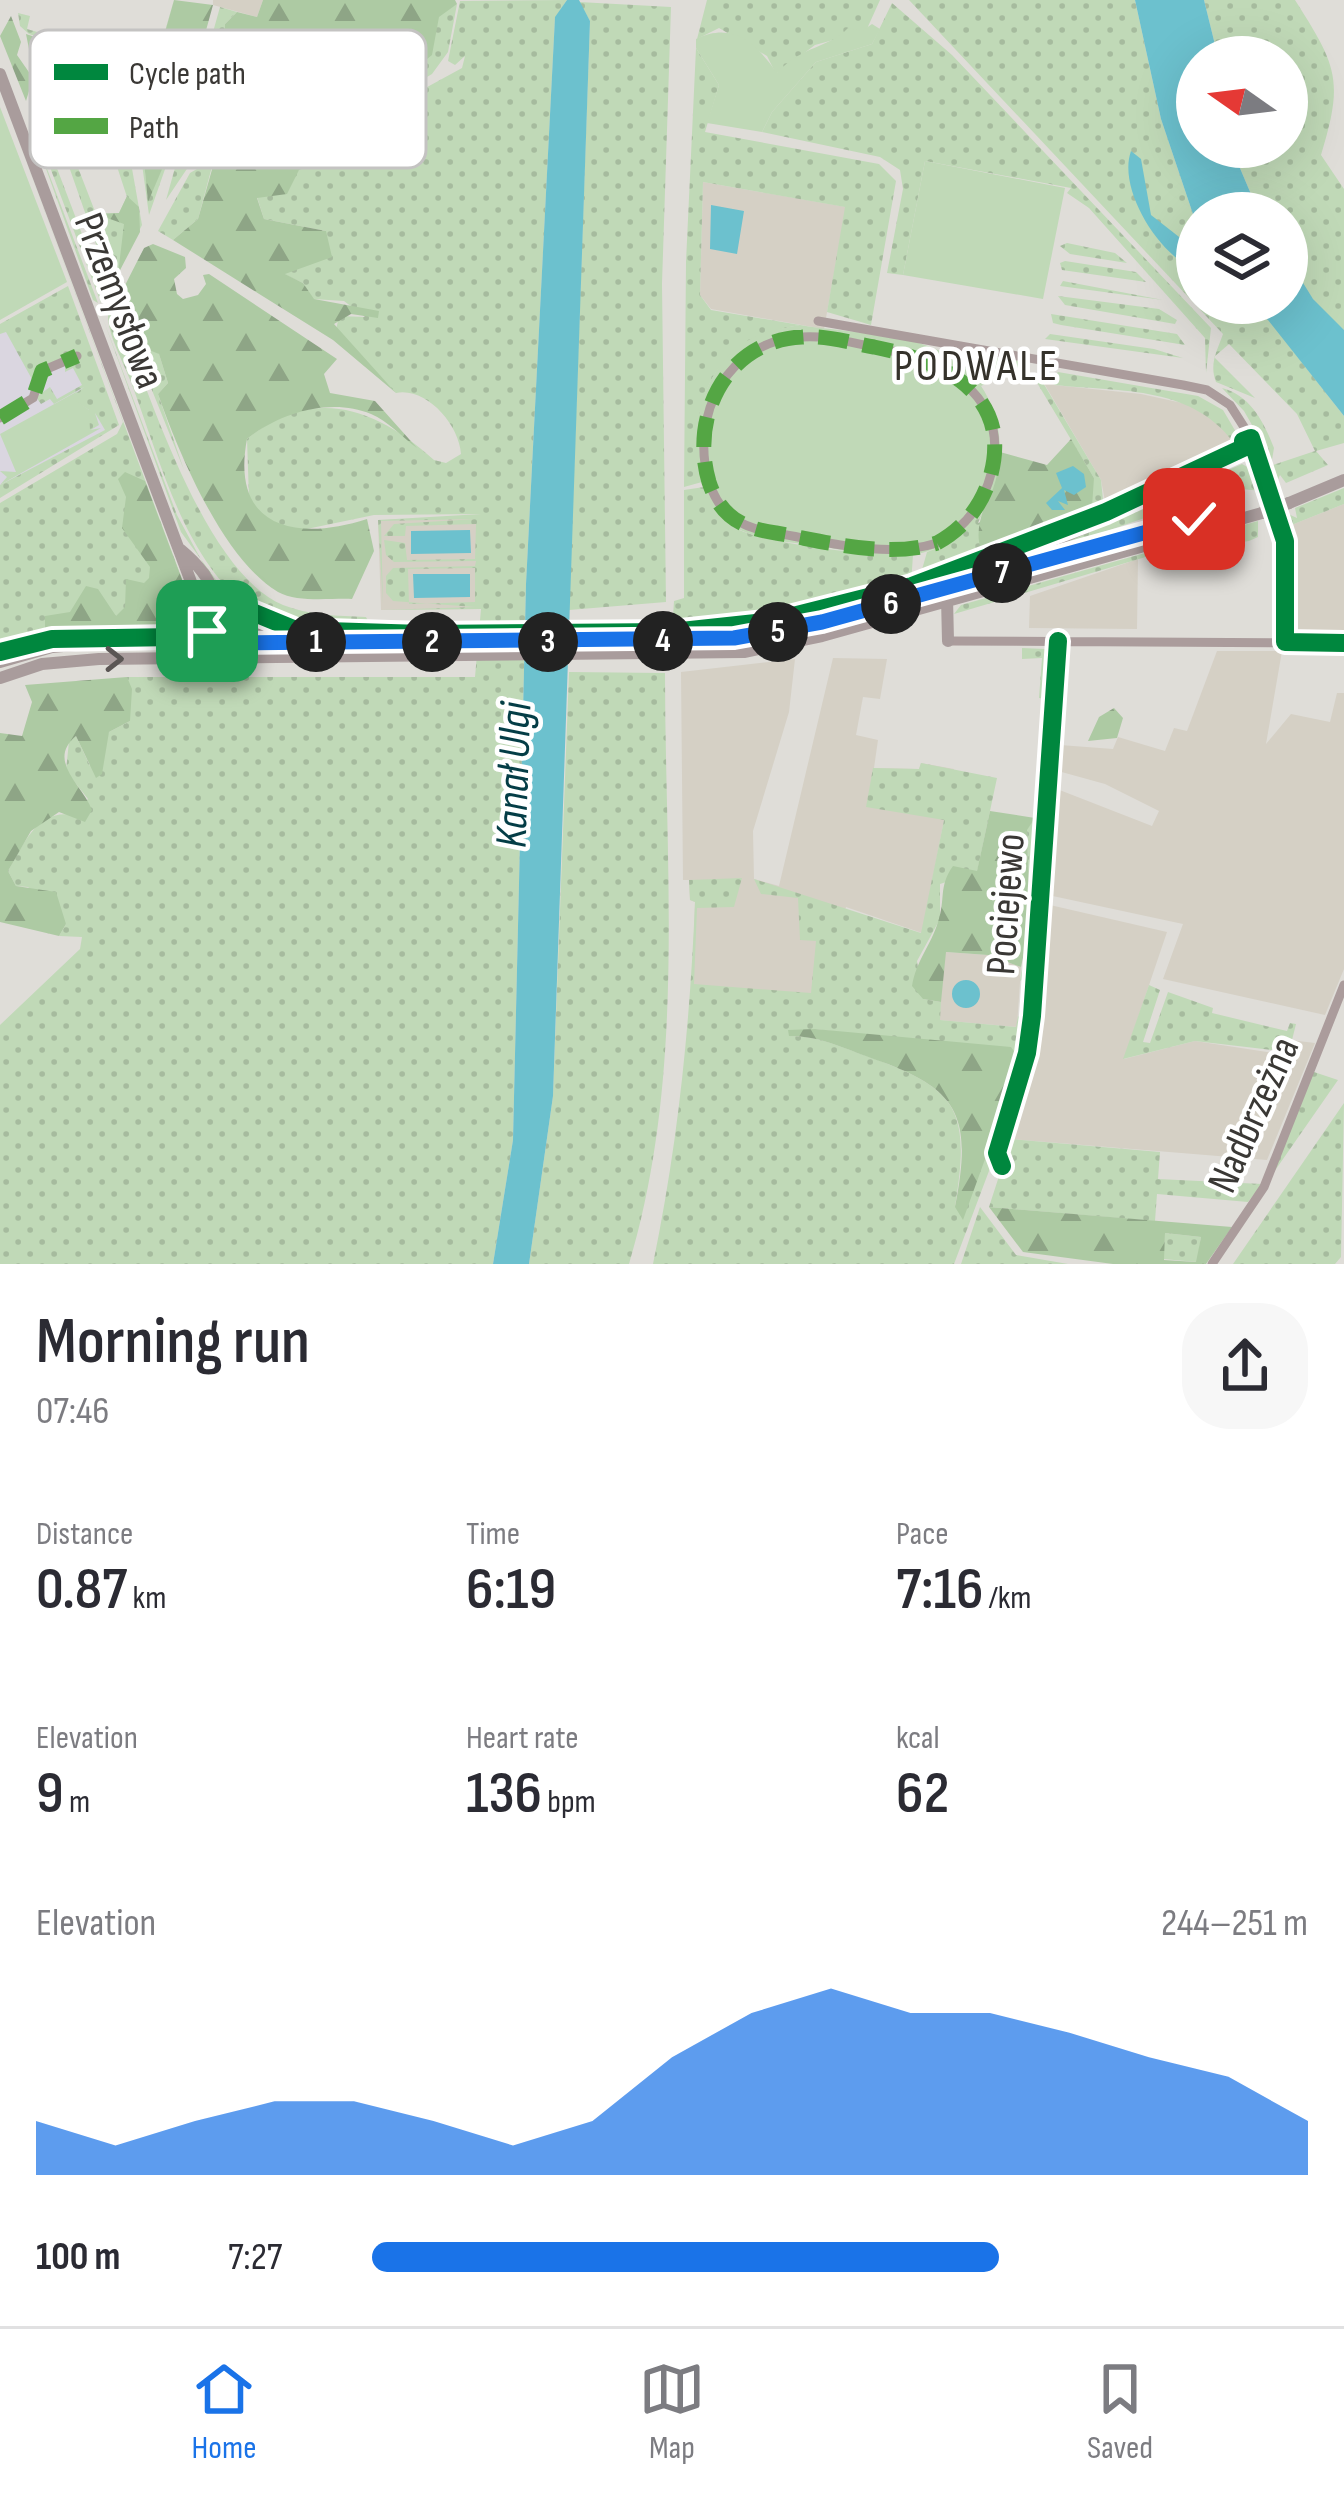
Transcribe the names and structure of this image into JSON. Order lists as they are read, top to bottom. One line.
{"streets":{"main road":["Przemysłowa"],"street":["Pociejewo","Nadbrzeżna"]},"districts":["PODWALE"],"water":["Kanał Ulgi"],"legend":["Cycle path","Path"],"north":"left","page":{"pins":["7","6","5","4","1","2","3"],"heading":["Morning run","07:46"],"stats":[["Distance","0.87 km"],["Time","6:19"],["Pace","7:16 /km"],["Elevation","9 m"],["Heart rate","136 bpm"],["kcal","62"]],"chart":["Elevation","244–251 m"],"list":[{"name":"100 m","note":"7:27"}],"tabs":["Home","Map","Saved"]}}
